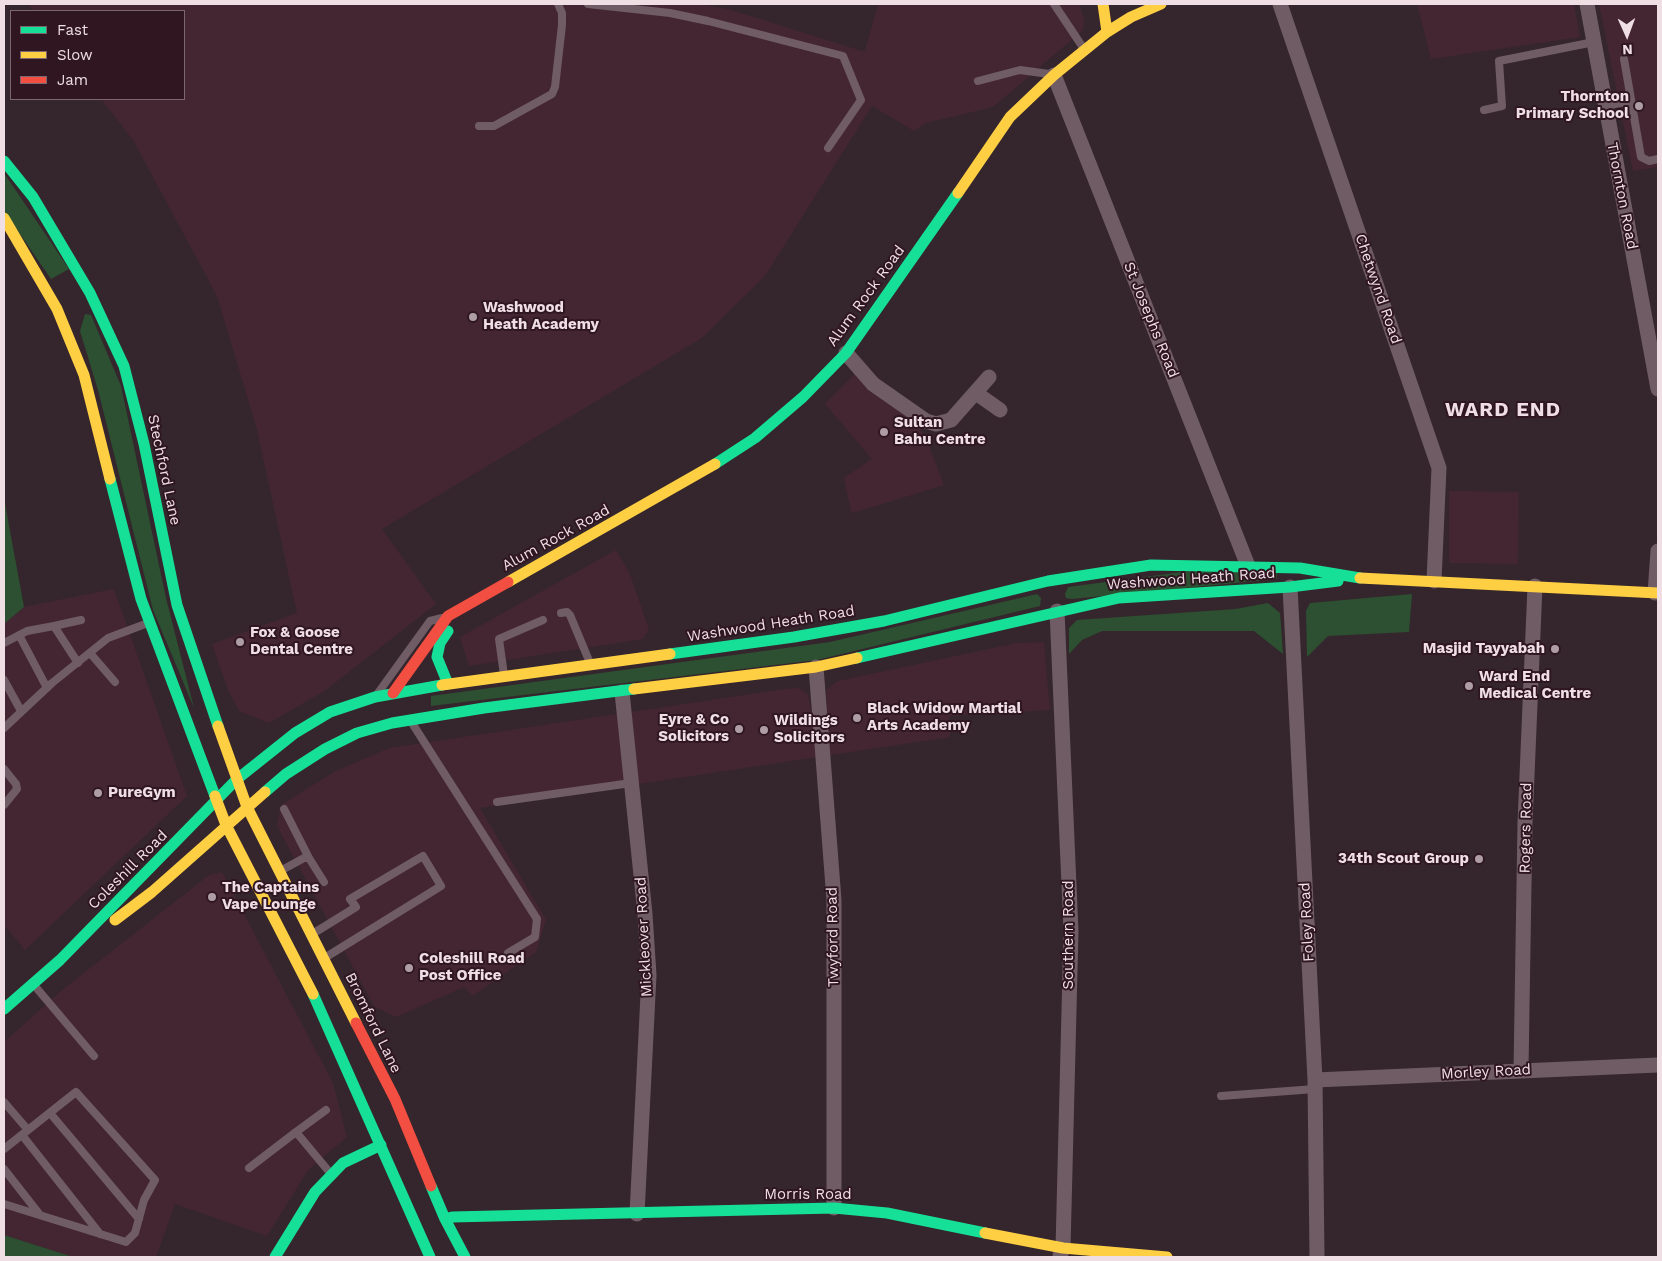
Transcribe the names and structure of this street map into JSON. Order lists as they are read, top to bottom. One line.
{"streets":{"main road":["Alum Rock Road","Stechford Lane","Washwood Heath Road","Coleshill Road","Bromford Lane","Morris Road"],"street":["Thornton Road","Chetwynd Road","St Josephs Road","Rogers Road","Foley Road","Southern Road","Mickleover Road","Twyford Road","Morley Road"]},"crossings":[["Chetwynd Road","Washwood Heath Road"],["Alum Rock Road","St Josephs Road"],["Alum Rock Road","Washwood Heath Road"],["St Josephs Road","Washwood Heath Road"],["Stechford Lane","Washwood Heath Road"],["Stechford Lane","Bromford Lane"],["Washwood Heath Road","Rogers Road"],["Washwood Heath Road","Coleshill Road"],["Washwood Heath Road","Foley Road"],["Washwood Heath Road","Southern Road"],["Washwood Heath Road","Mickleover Road"],["Washwood Heath Road","Twyford Road"],["Washwood Heath Road","Bromford Lane"],["Rogers Road","Morley Road"],["Foley Road","Morley Road"],["Southern Road","Morris Road"],["Mickleover Road","Morris Road"],["Twyford Road","Morris Road"],["Bromford Lane","Morris Road"]],"districts":["WARD END"],"places":["Thornton Primary School","Washwood Heath Academy","Sultan Bahu Centre","Fox & Goose Dental Centre","Masjid Tayyabah","Ward End Medical Centre","Black Widow Martial Arts Academy","Eyre & Co Solicitors","Wildings Solicitors","PureGym","34th Scout Group","The Captains Vape Lounge","Coleshill Road Post Office"],"legend":["Fast","Slow","Jam"],"north":"bottom"}
